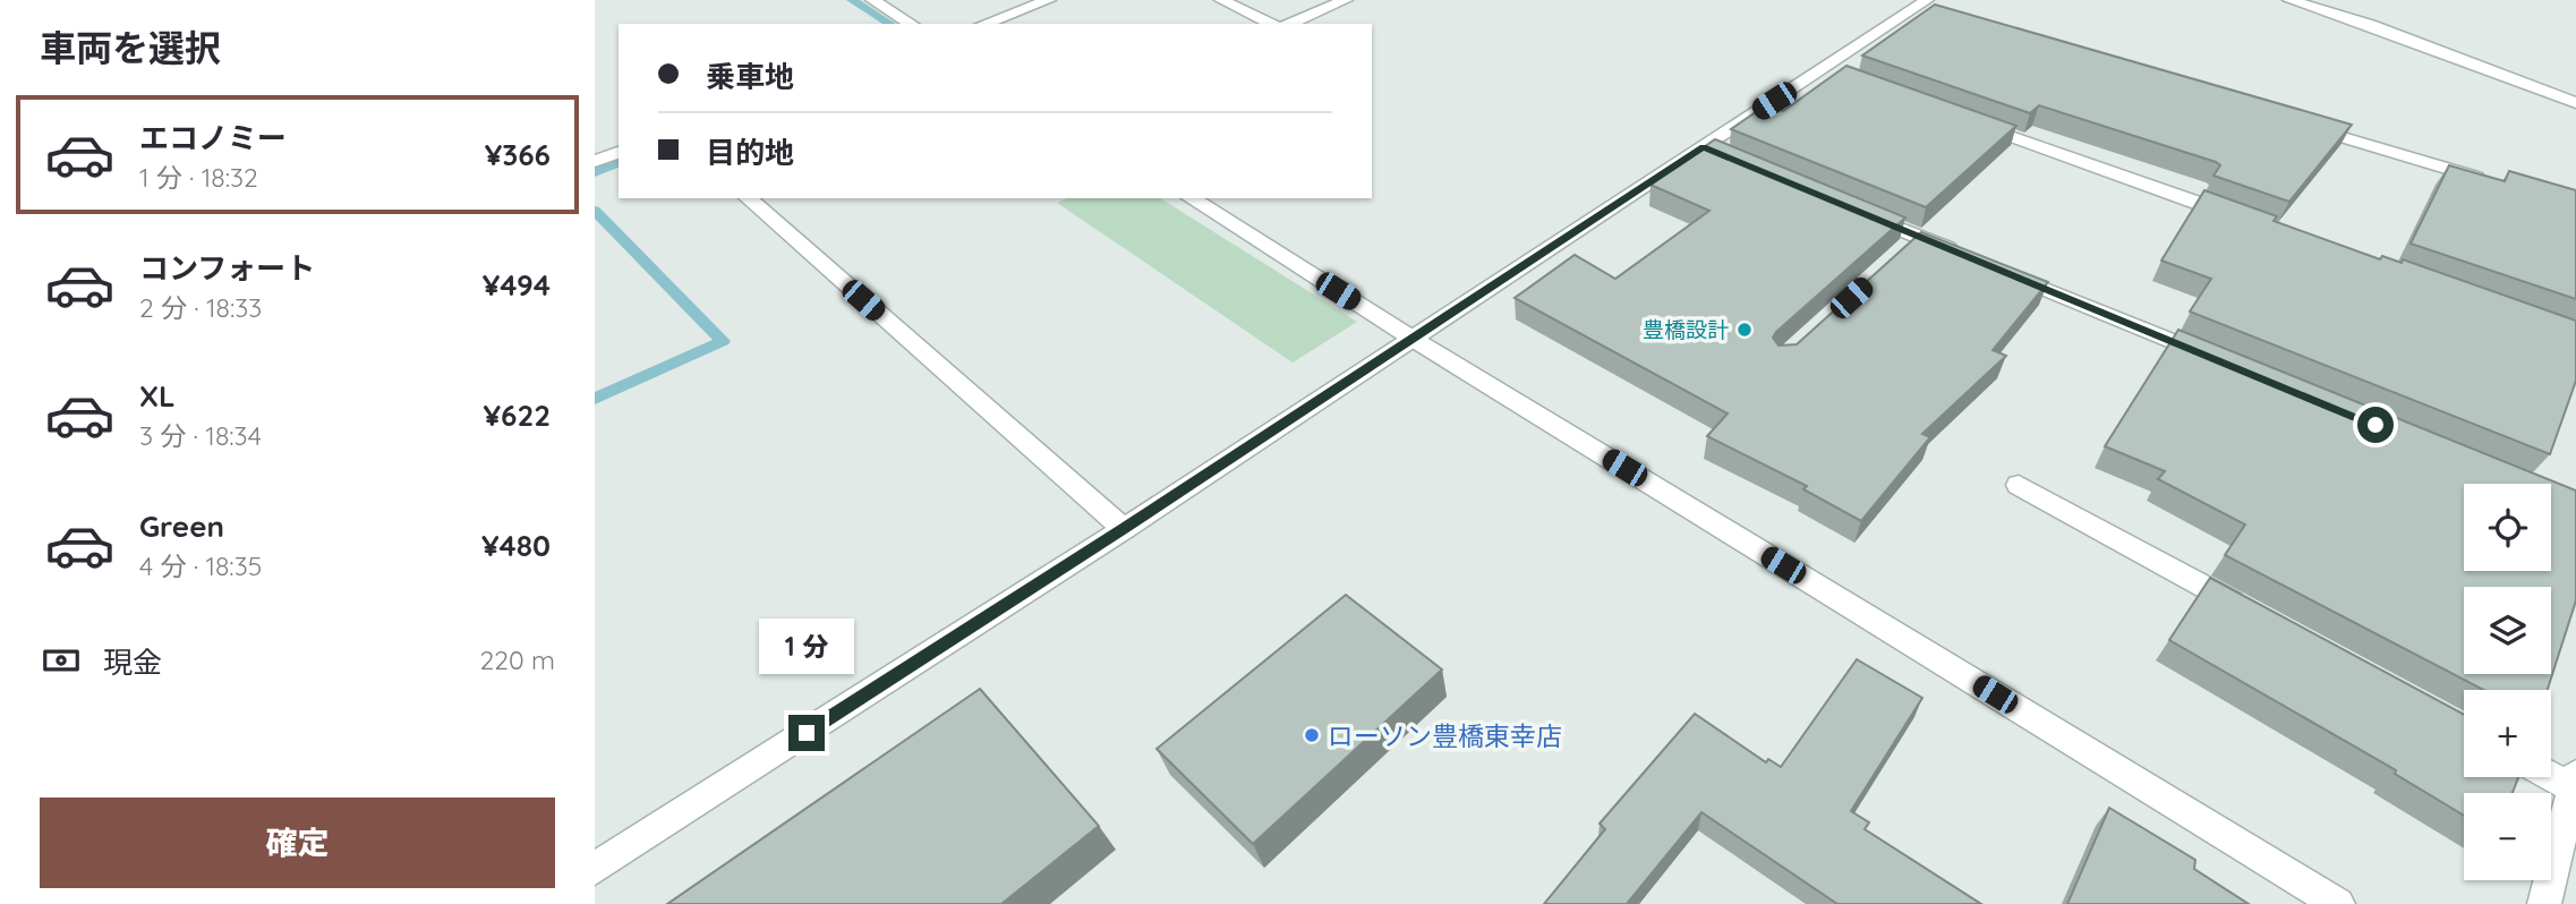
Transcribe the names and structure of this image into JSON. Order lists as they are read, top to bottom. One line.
{"places":["豊橋設計","ローソン豊橋東幸店"],"page":{"heading":"車両を選択","banner":["乗車地","目的地"],"list":[{"name":"エコノミー","note":"1 分 · 18:32","value":"¥366"},{"name":"コンフォート","note":"2 分 · 18:33","value":"¥494"},{"name":"XL","note":"3 分 · 18:34","value":"¥622"},{"name":"Green","note":"4 分 · 18:35","value":"¥480"}],"map_buttons":["+","−"],"pay":["現金","220 m"],"bubble":"1 分","buttons":"確定"}}
